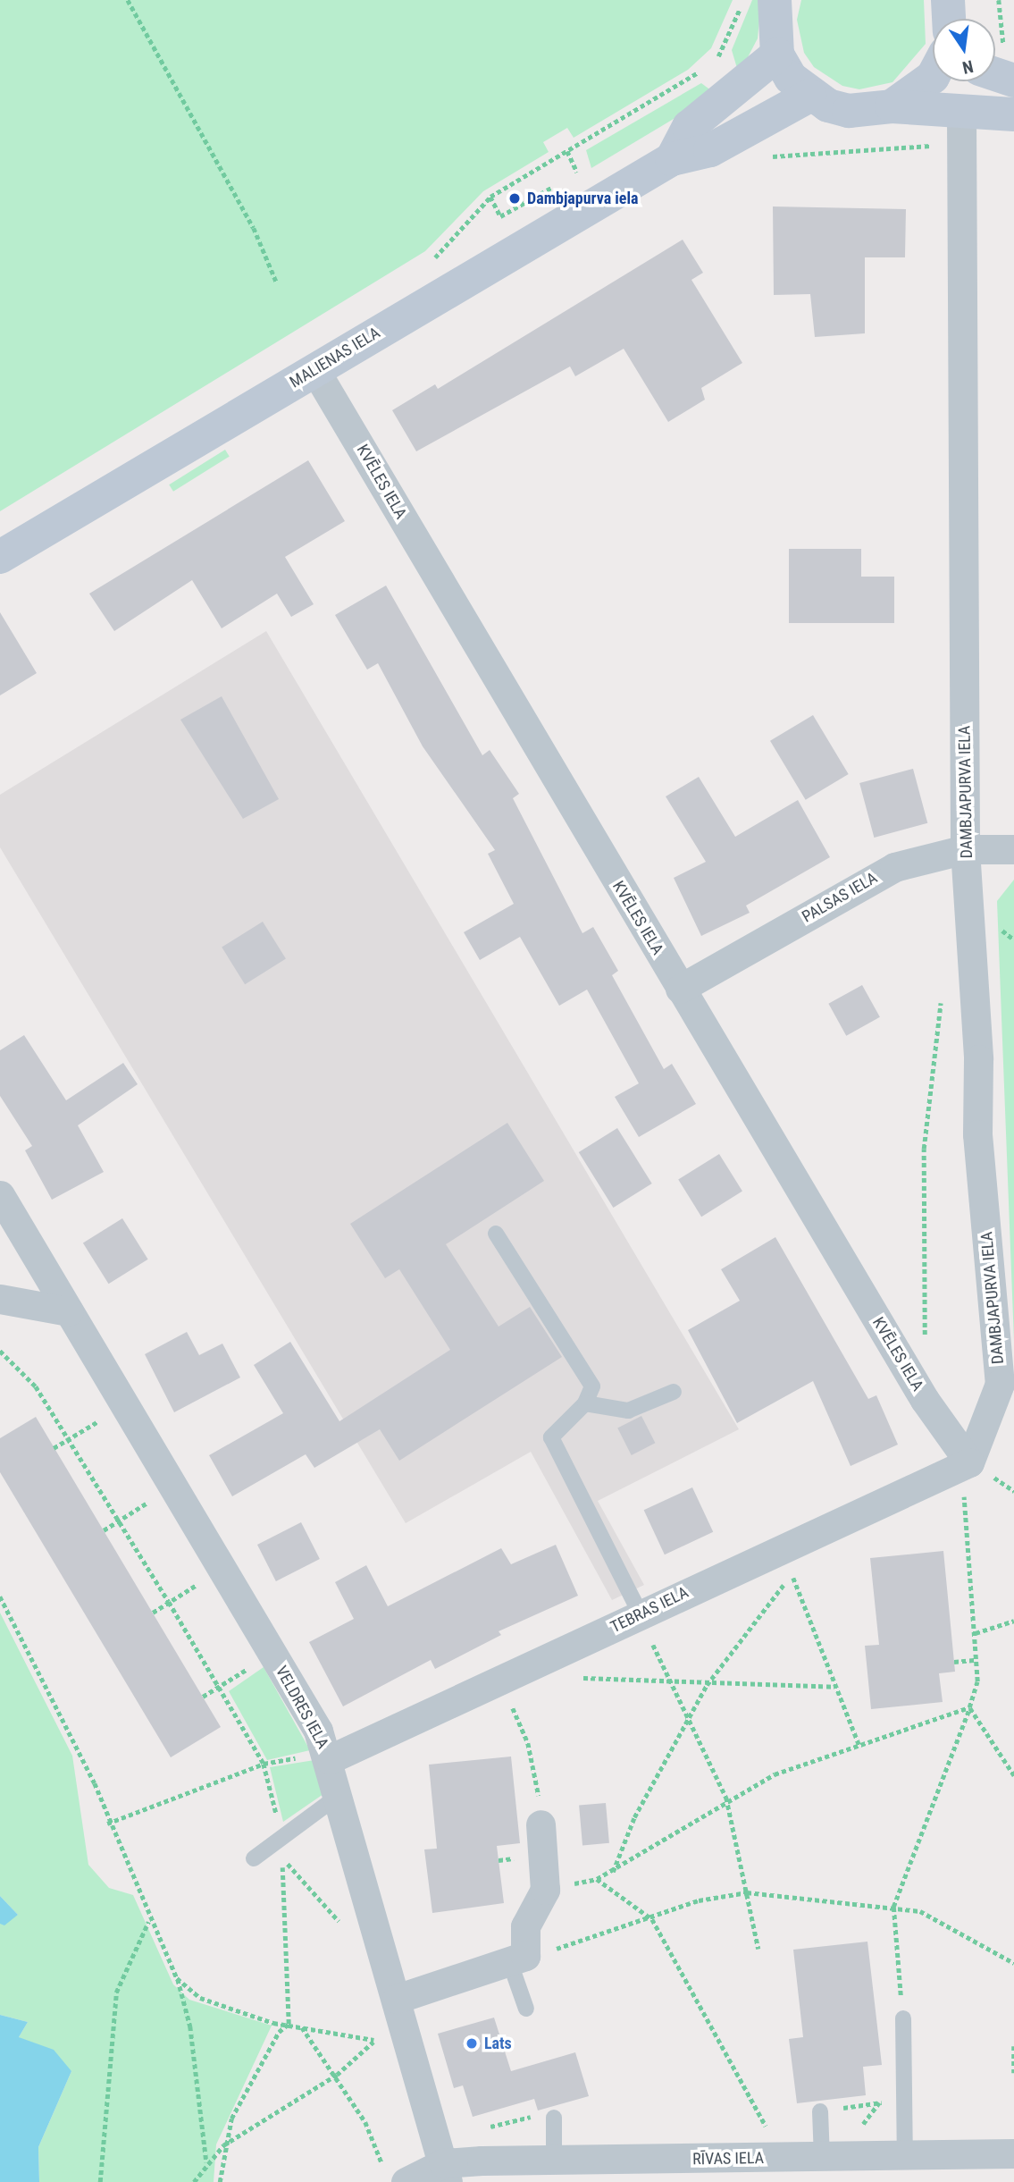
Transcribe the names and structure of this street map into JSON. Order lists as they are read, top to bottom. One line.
{"streets":{"street":["MALIENAS IELA","KVĒLES IELA","DAMBJAPURVA IELA","PALSAS IELA","TEBRAS IELA","VELDRES IELA","RĪVAS IELA"]},"crossings":[["MALIENAS IELA","KVĒLES IELA"],["KVĒLES IELA","DAMBJAPURVA IELA"],["KVĒLES IELA","PALSAS IELA"],["KVĒLES IELA","TEBRAS IELA"],["DAMBJAPURVA IELA","PALSAS IELA"],["DAMBJAPURVA IELA","TEBRAS IELA"],["TEBRAS IELA","VELDRES IELA"],["VELDRES IELA","RĪVAS IELA"]],"places":["Dambjapurva iela","Lats"],"north":"bottom"}
